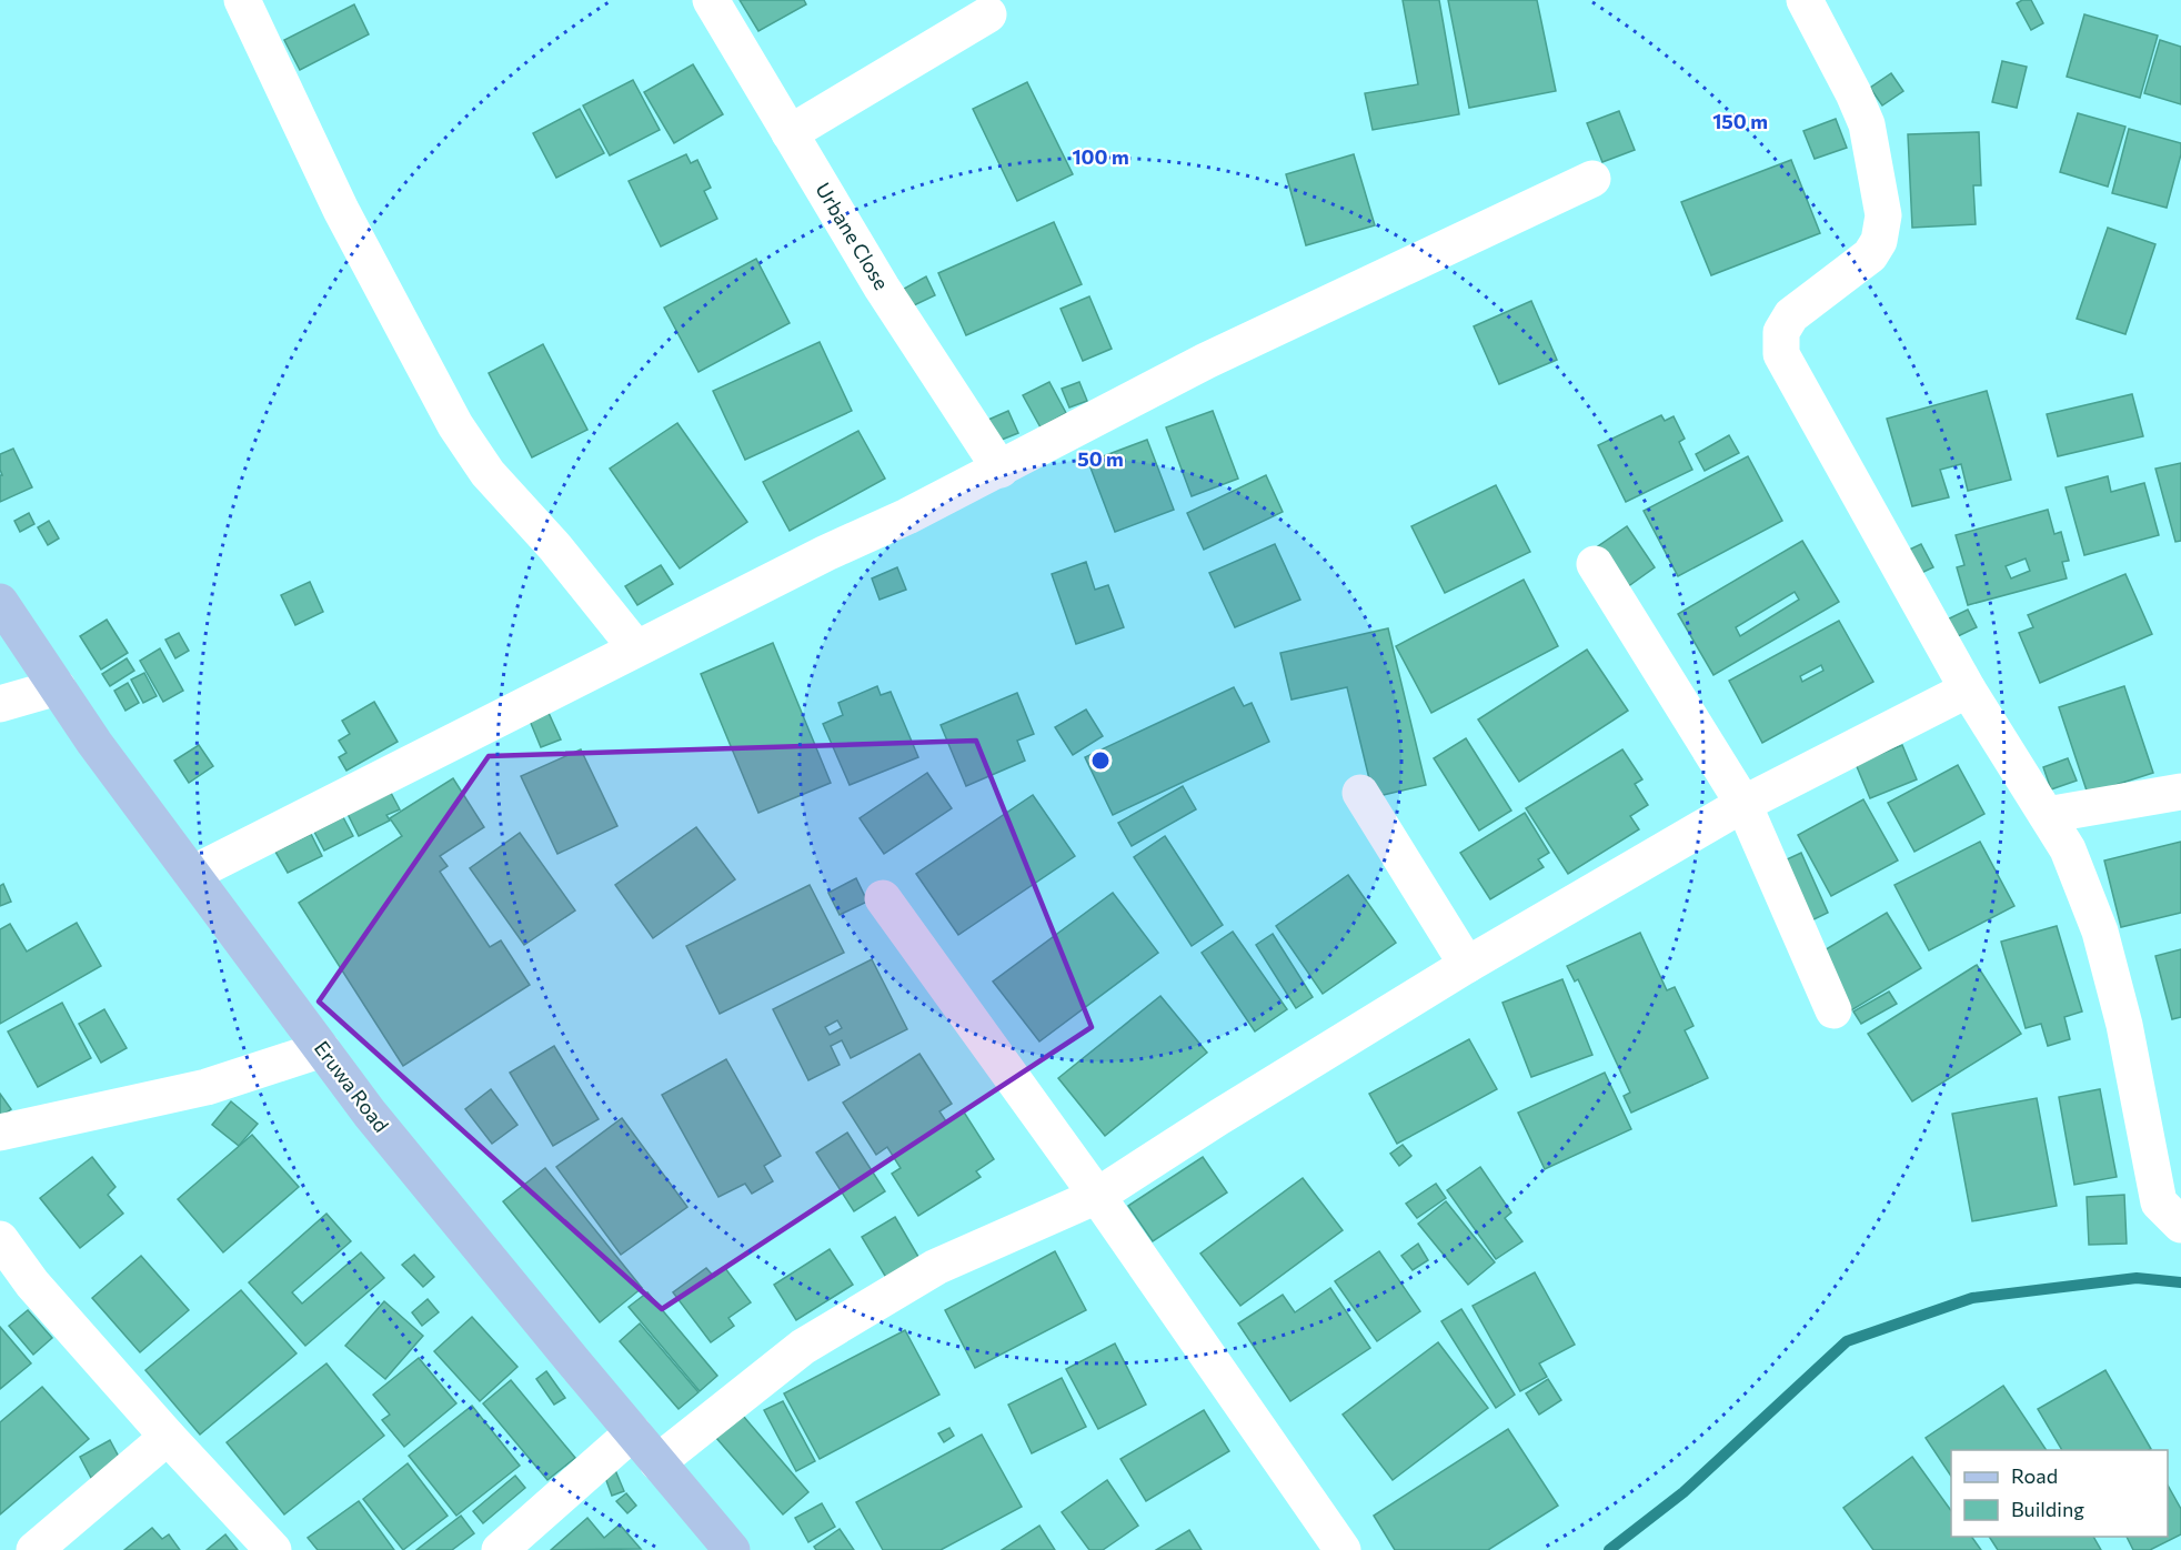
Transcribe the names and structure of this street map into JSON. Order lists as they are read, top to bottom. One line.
{"streets":{"main road":["Eruwa Road"],"street":["Urbane Close"]},"legend":["Road","Building"],"rings":["150 m","100 m","50 m"]}
